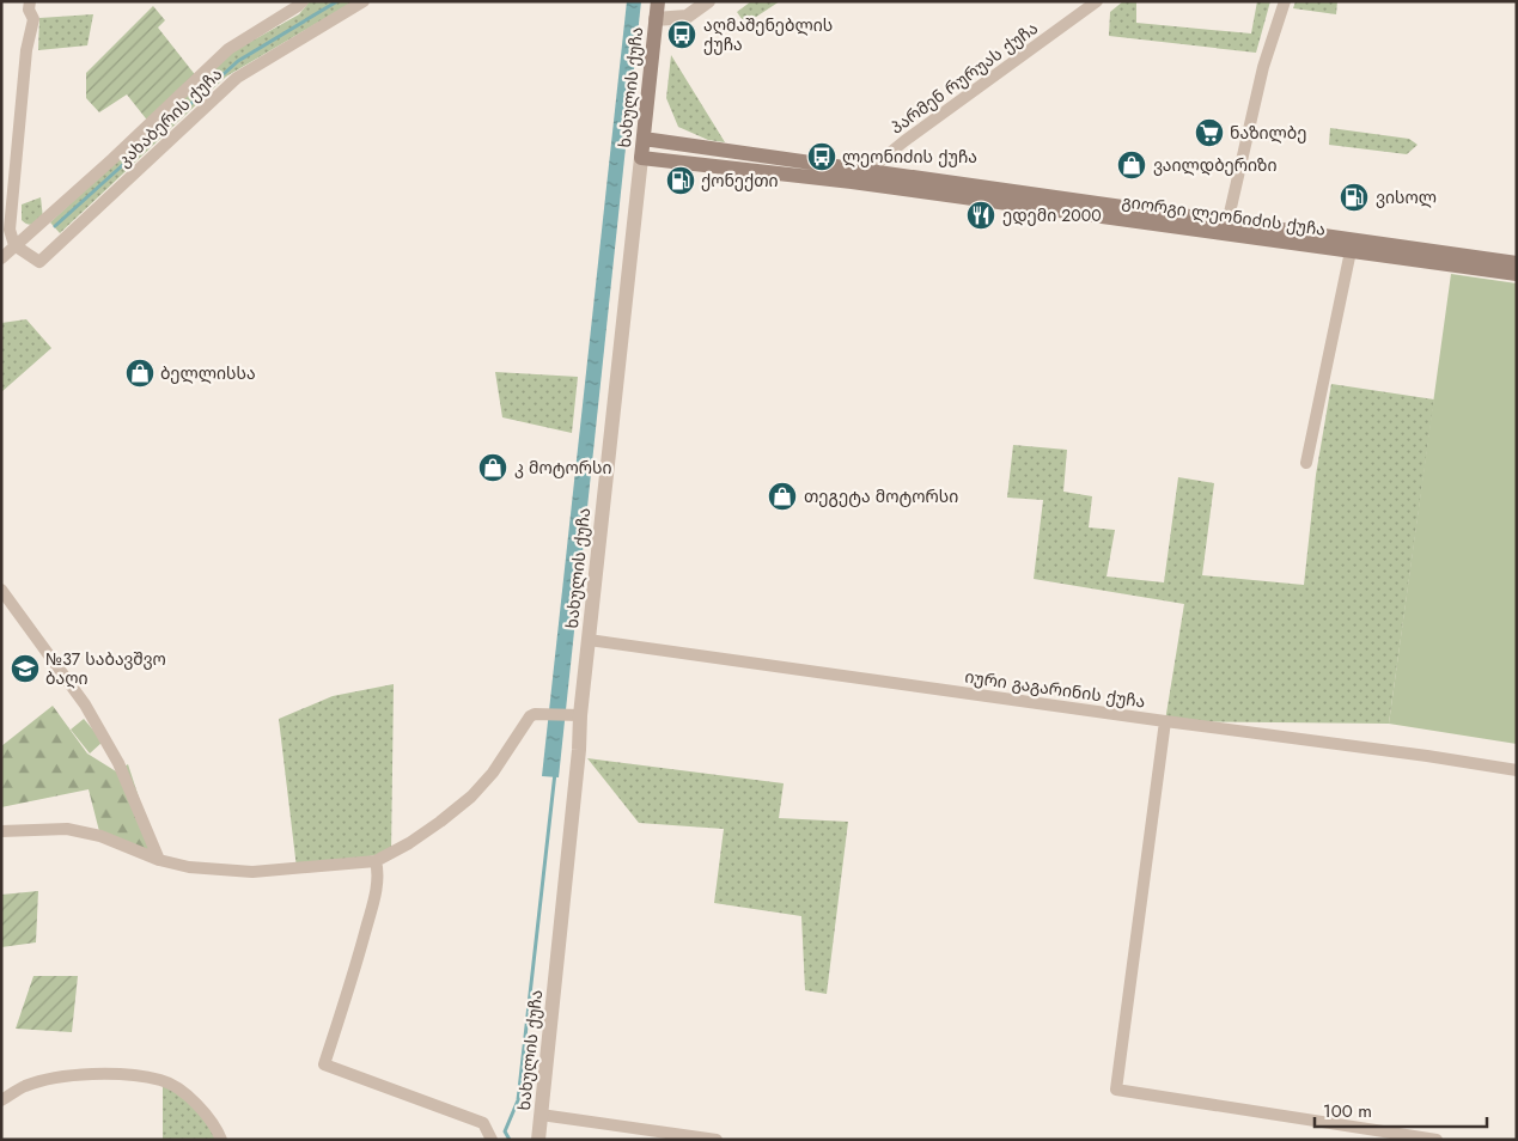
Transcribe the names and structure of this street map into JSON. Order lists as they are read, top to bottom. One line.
{"streets":{"main road":["ხახულის ქუჩა","გიორგი ლეონიძის ქუჩა"],"street":["პარმენ რურუას ქუჩა","კახაბერის ქუჩა","იური გაგარინის ქუჩა"]},"crossings":[["პარმენ რურუას ქუჩა","გიორგი ლეონიძის ქუჩა"],["ხახულის ქუჩა","გიორგი ლეონიძის ქუჩა"],["ხახულის ქუჩა","იური გაგარინის ქუჩა"]],"places":{"bus stop":["აღმაშენებლის ქუჩა","ლეონიძის ქუჩა"],"supermarket":["ნაზილბე"],"shop":["ვაილდბერიზი","ბელლისსა","კ მოტორსი","თეგეტა მოტორსი"],"fuel station":["ქონექთი","ვისოლ"],"restaurant":["ედემი 2000"],"school or university":["№37 საბავშვო ბაღი"]},"scale_bar":"100 m"}
